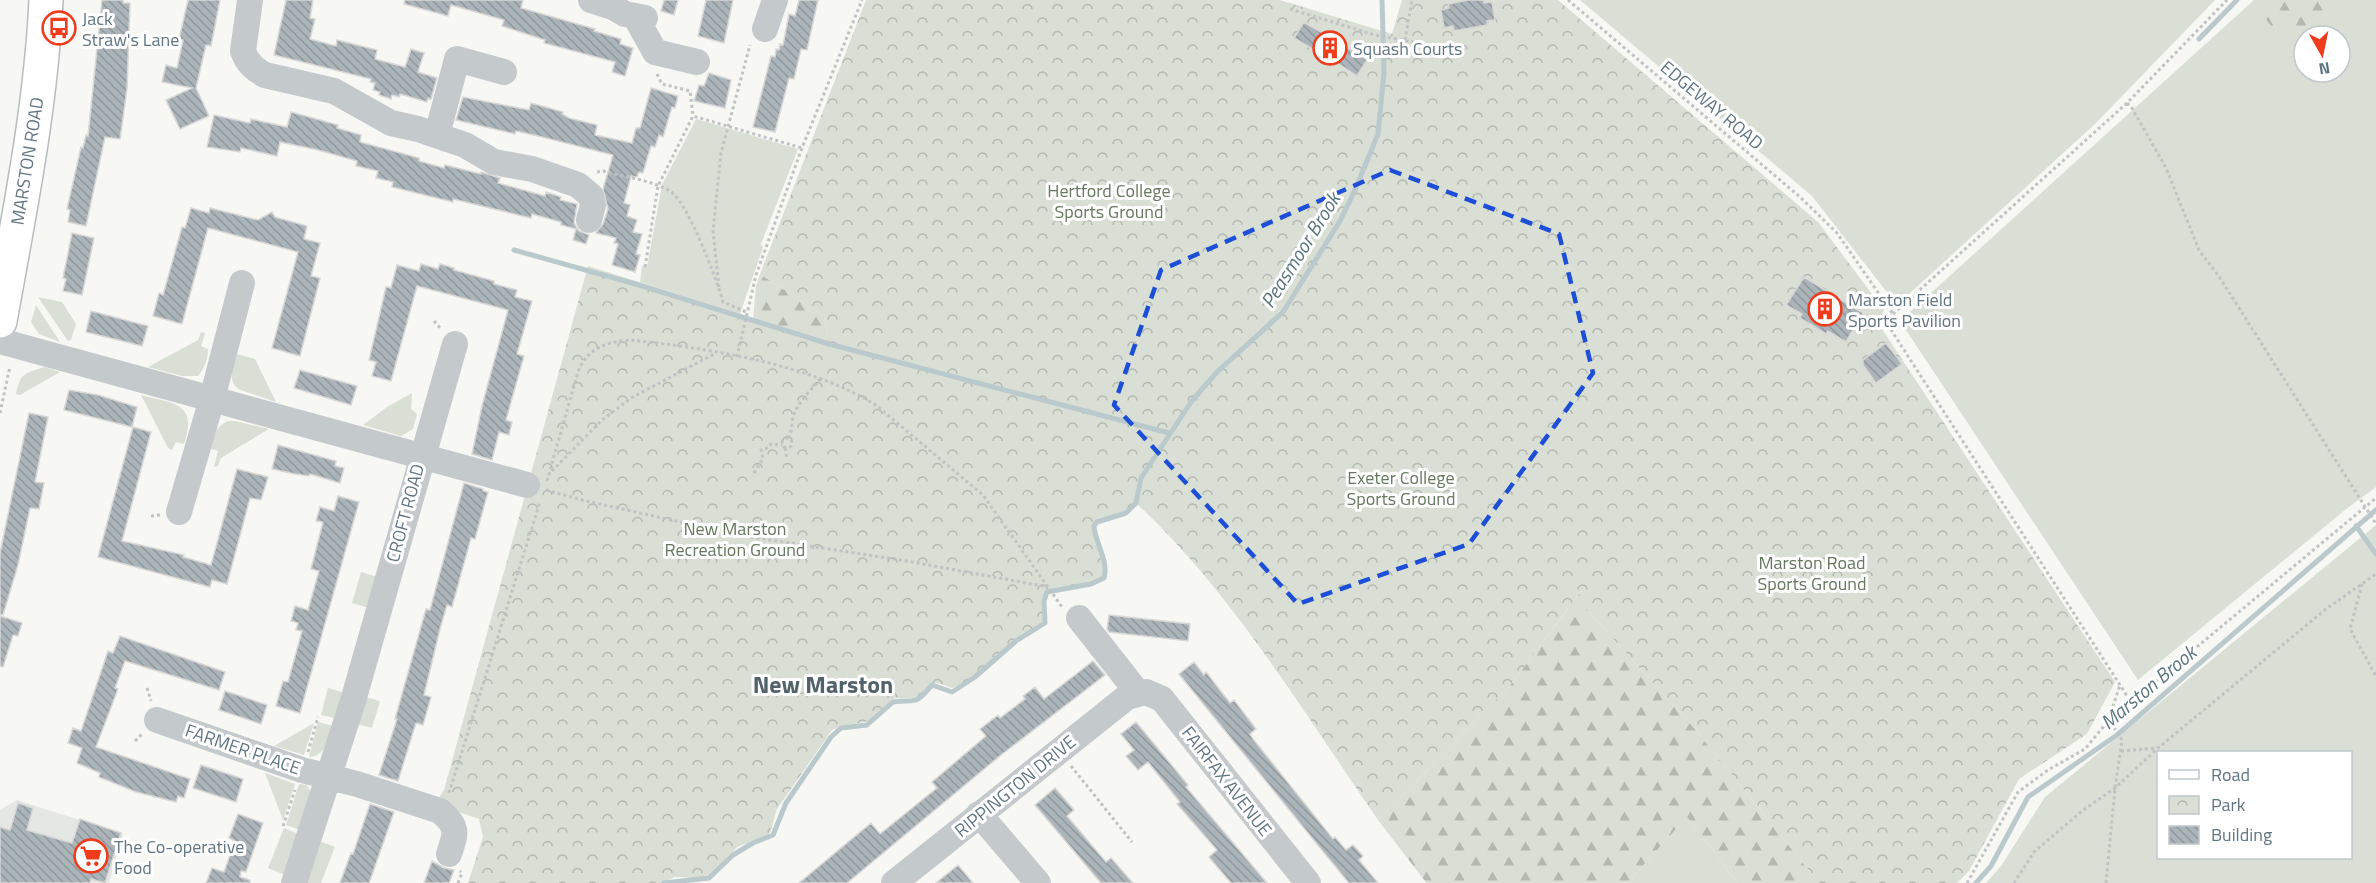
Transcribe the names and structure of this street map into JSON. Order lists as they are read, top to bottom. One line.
{"streets":{"main road":["MARSTON ROAD"],"street":["CROFT ROAD","FARMER PLACE","FAIRFAX AVENUE","RIPPINGTON DRIVE"],"path":["EDGEWAY ROAD"]},"crossings":[["MARSTON ROAD","CROFT ROAD"],["CROFT ROAD","FARMER PLACE"],["FAIRFAX AVENUE","RIPPINGTON DRIVE"]],"districts":["New Marston"],"water":["Peasmoor Brook","Marston Brook"],"parks":["Hertford College Sports Ground","Exeter College Sports Ground","New Marston Recreation Ground","Marston Road Sports Ground"],"places":{"bus stop":["Jack Straw's Lane"],"building":["Squash Courts","Marston Field Sports Pavilion"],"supermarket":["The Co-operative Food"]},"legend":["Road","Park","Building"],"north":"bottom"}
